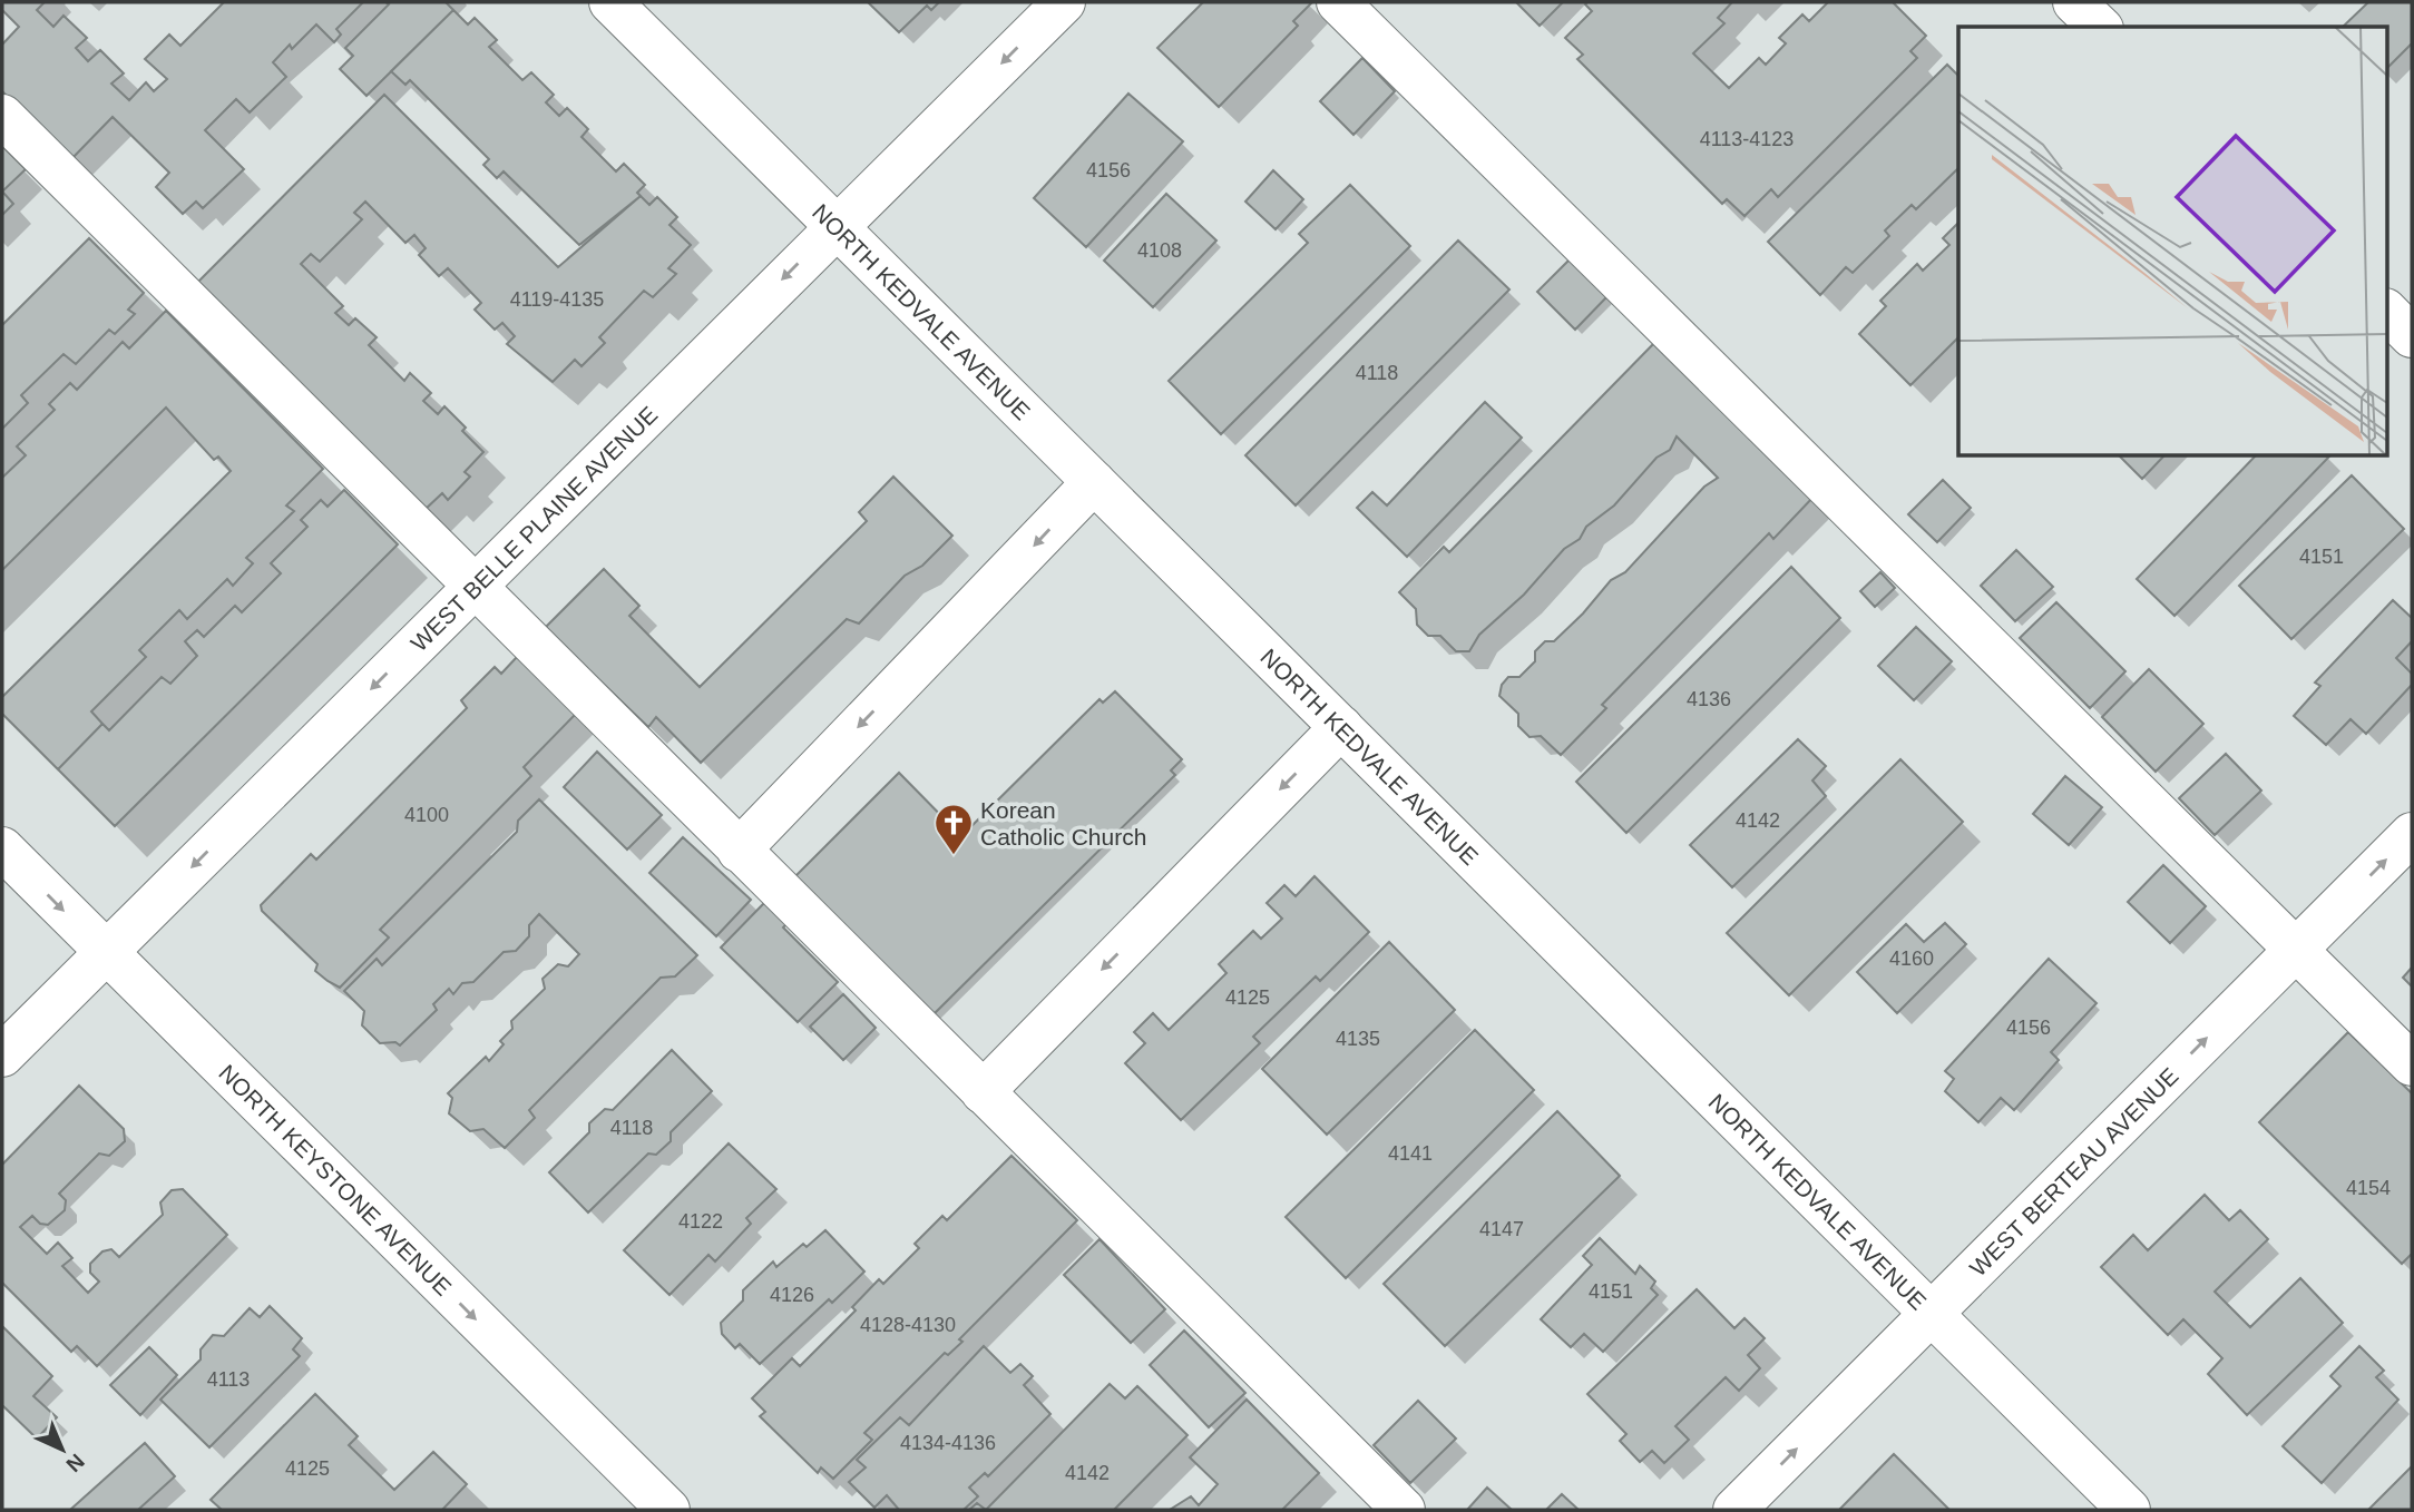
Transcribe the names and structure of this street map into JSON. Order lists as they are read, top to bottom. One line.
{"streets":{"street":["NORTH KEDVALE AVENUE","WEST BELLE PLAINE AVENUE","WEST BERTEAU AVENUE","NORTH KEYSTONE AVENUE"]},"crossings":[["NORTH KEDVALE AVENUE","WEST BELLE PLAINE AVENUE"],["NORTH KEDVALE AVENUE","WEST BERTEAU AVENUE"],["WEST BELLE PLAINE AVENUE","NORTH KEYSTONE AVENUE"]],"one_way":["WEST BERTEAU AVENUE","NORTH KEYSTONE AVENUE"],"places":{"church":["Korean Catholic Church"]},"house_numbers":["4113-4123","4156","4108","4119-4135","4118","4151","4136","4100","4142","4160","4125","4156","4135","4118","4141","4154","4122","4147","4151","4126","4128-4130","4113","4134-4136","4125","4142"],"north":"bottom right"}
